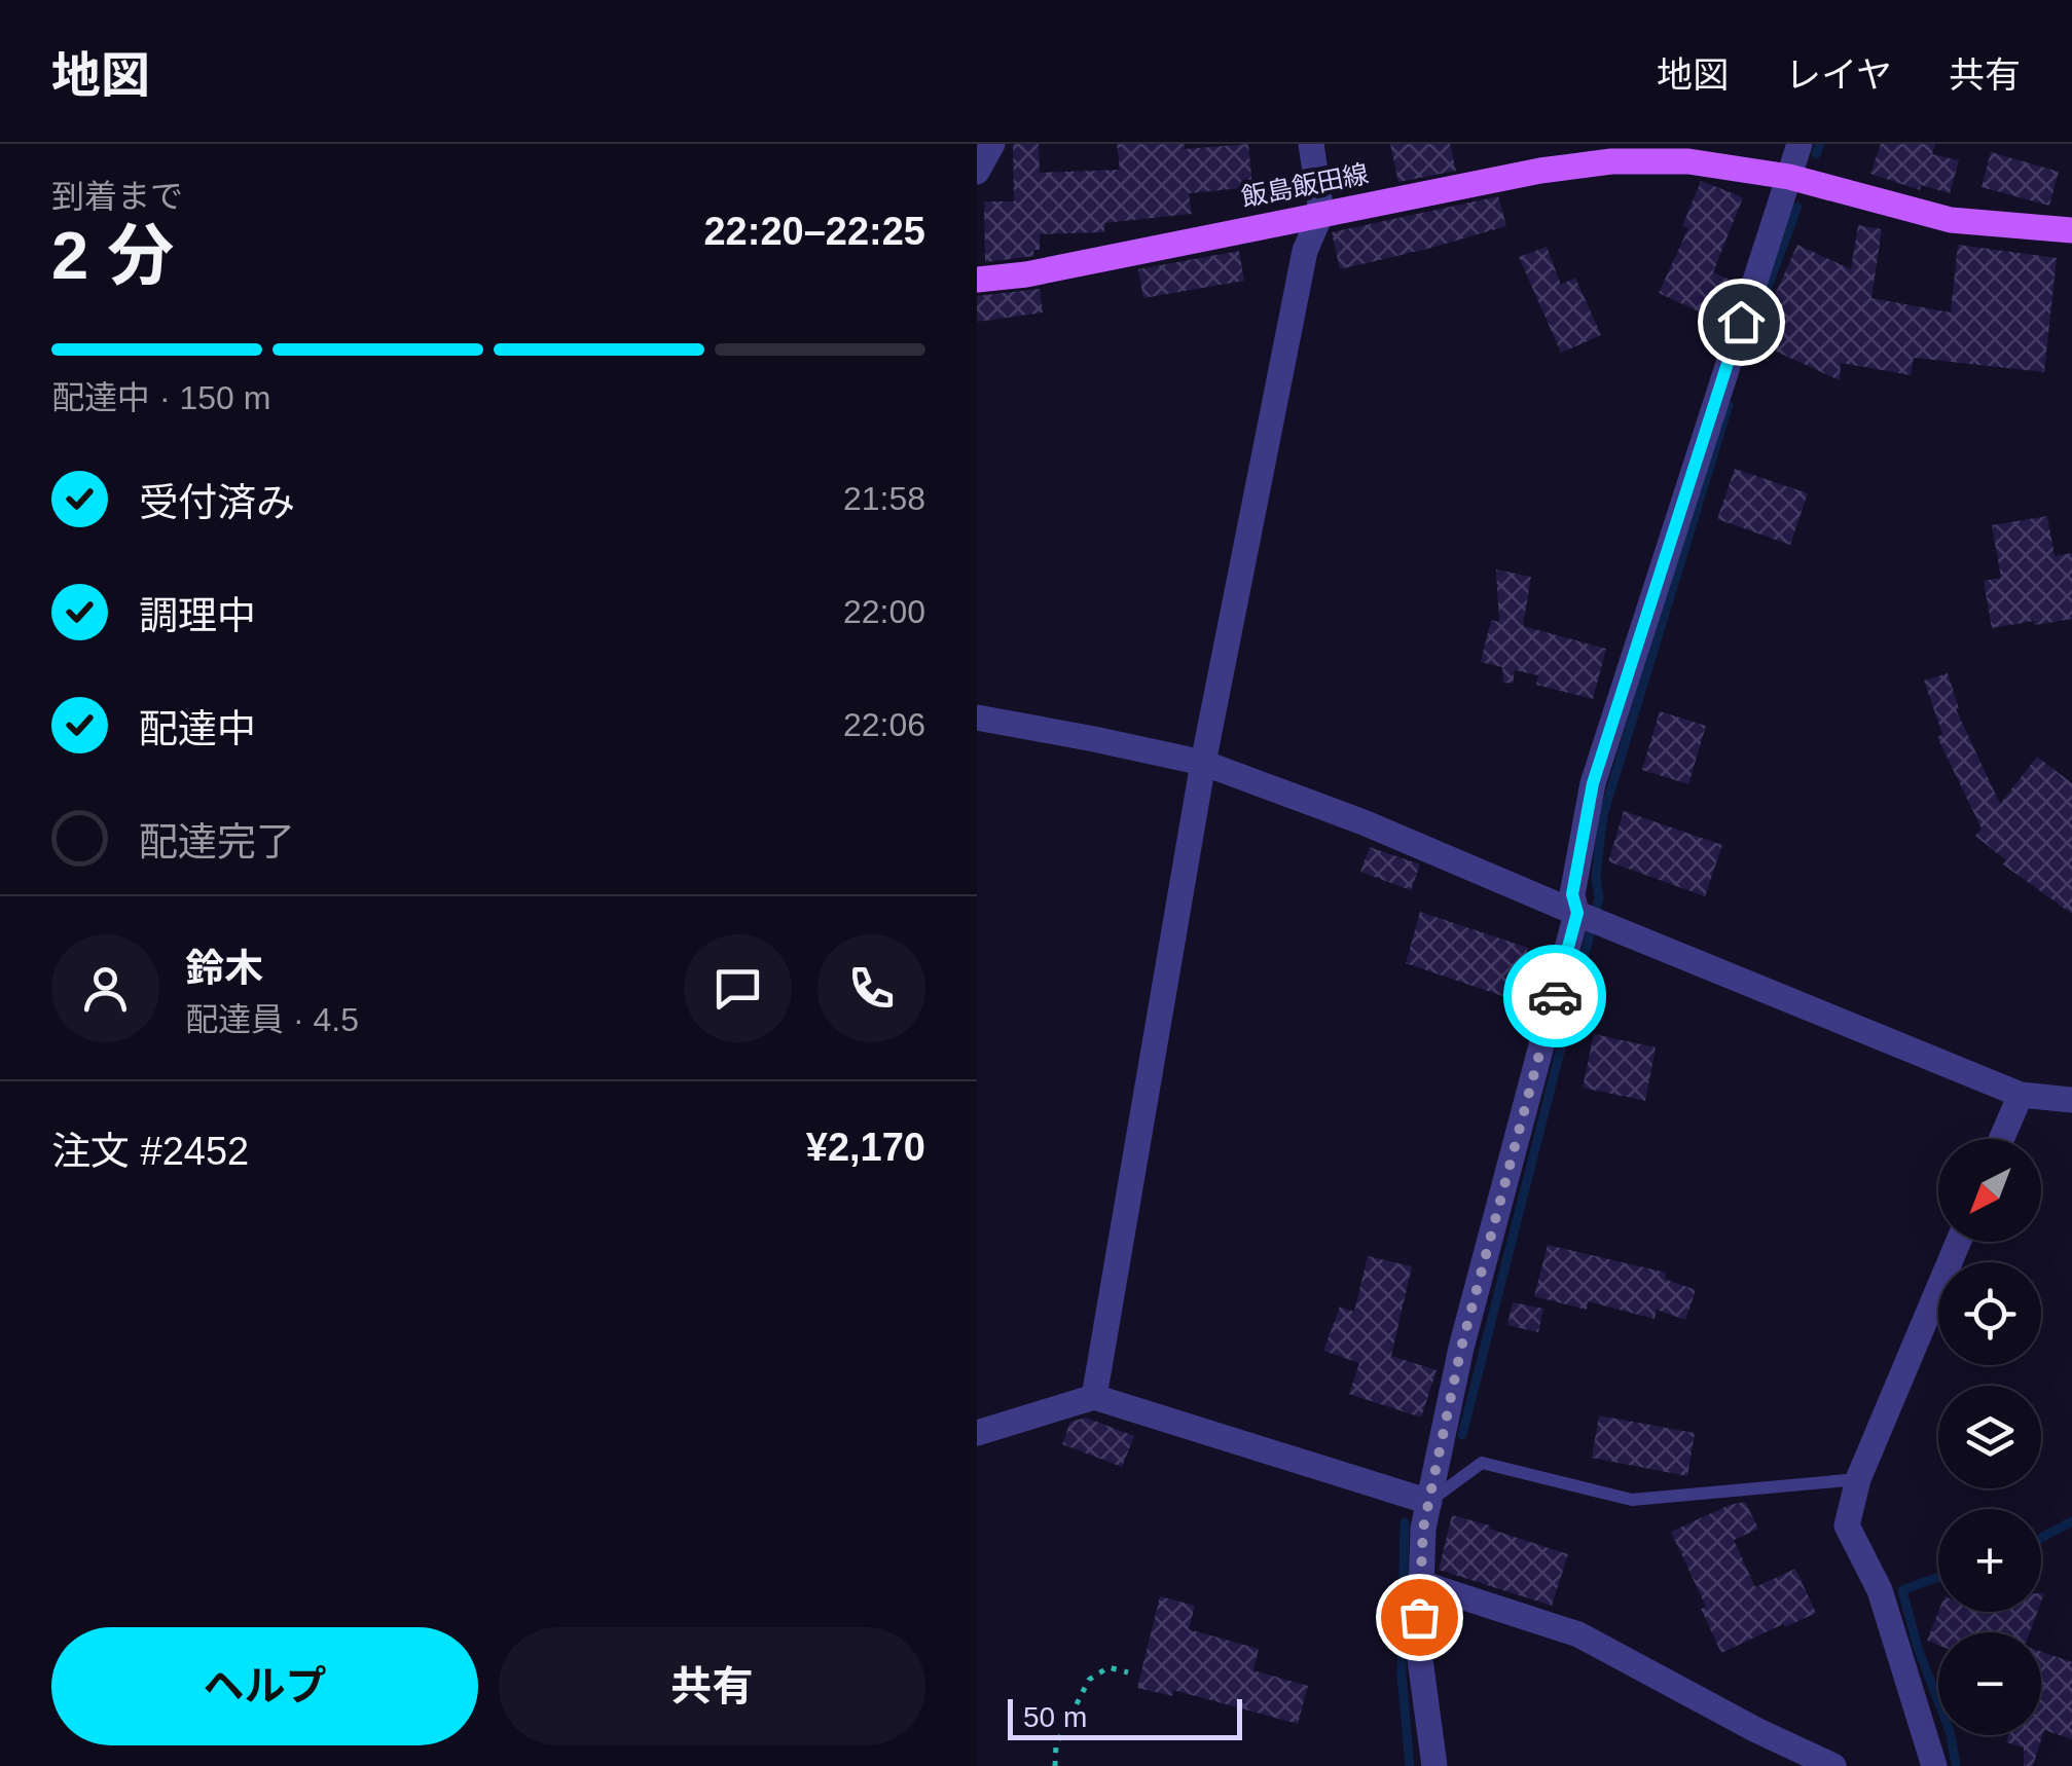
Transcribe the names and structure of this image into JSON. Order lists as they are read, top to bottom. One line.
{"streets":{"main road":["飯島飯田線"]},"scale_bar":"50 m","north":"bottom left","page":{"header":"地図","nav":["地図","レイヤ","共有"],"heading":["2 分","到着まで","22:20–22:25"],"panel":["鈴木","配達員 · 4.5","注文 #2452","¥2,170"],"bar":"配達中 · 150 m","list":[["受付済み","21:58"],["調理中","22:00"],["配達中","22:06"],"配達完了"],"map_buttons":["+","−"],"buttons":["ヘルプ","共有"],"scale":"50 m"}}
